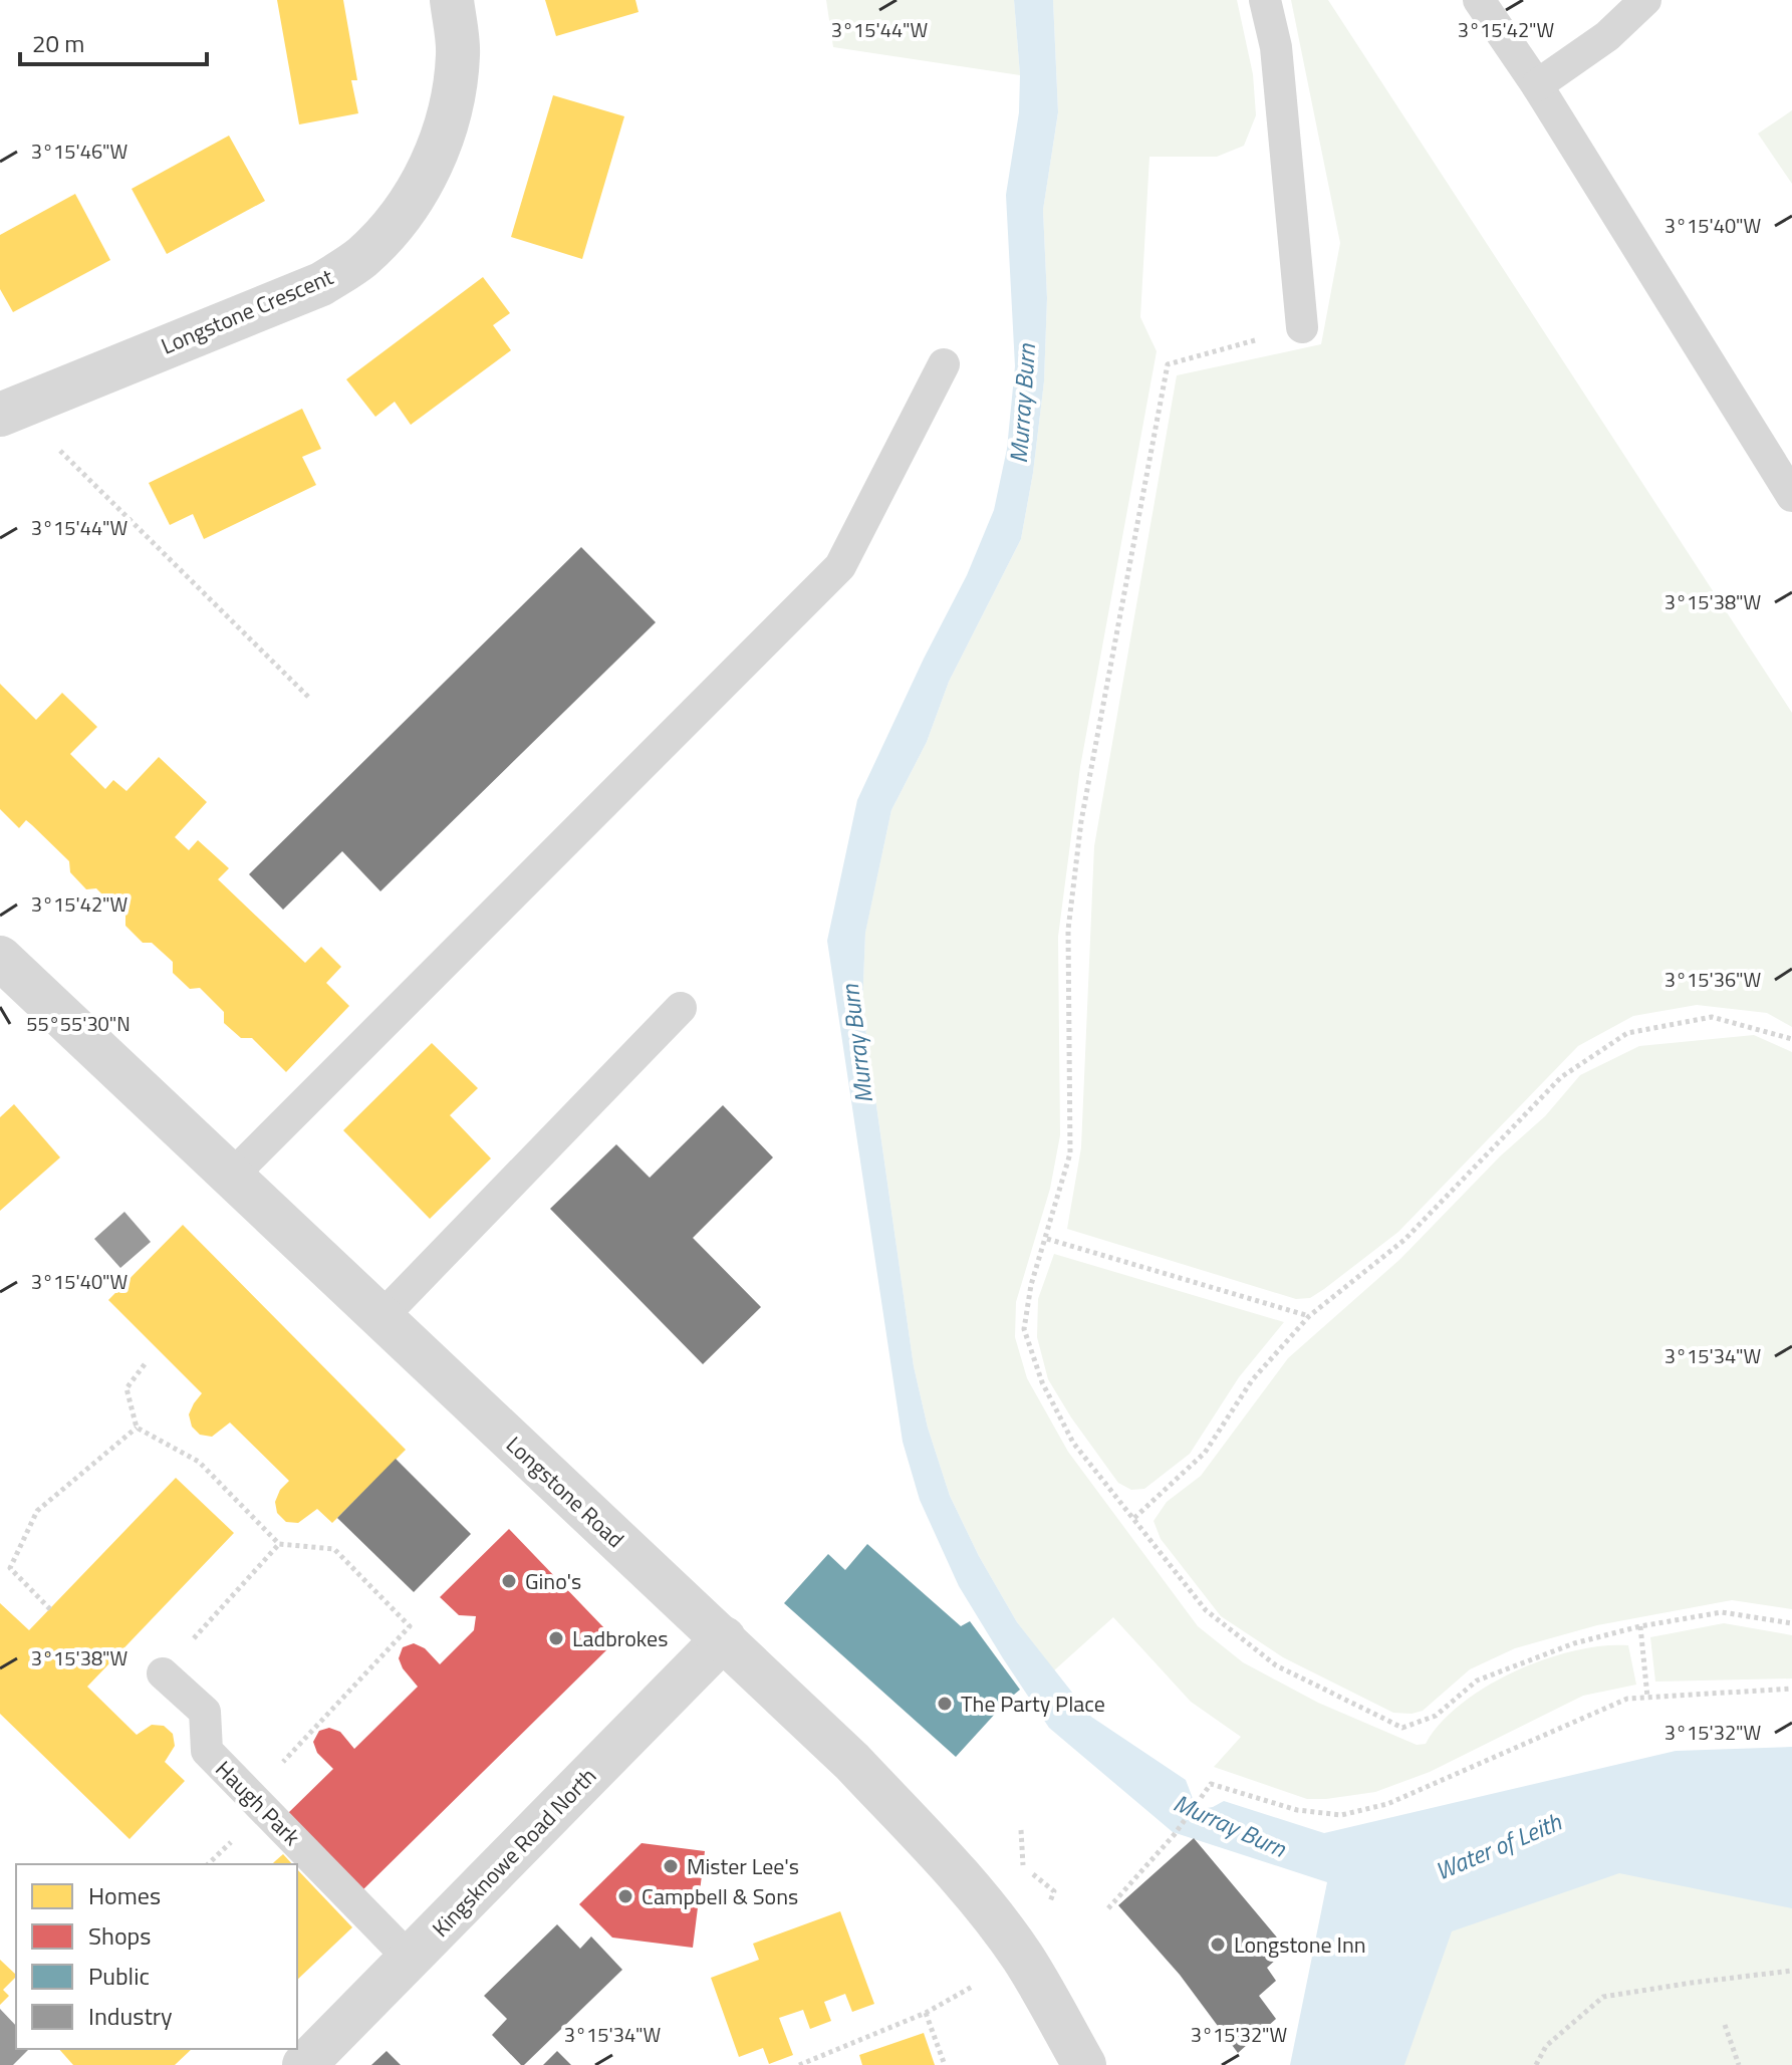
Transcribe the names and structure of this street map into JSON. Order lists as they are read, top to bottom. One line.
{"streets":{"street":["Longstone Crescent","Longstone Road","Kingsknowe Road North"],"lane":["Haugh Park"]},"crossings":[["Longstone Road","Kingsknowe Road North"],["Haugh Park","Kingsknowe Road North"]],"water":["Murray Burn","Water of Leith"],"places":["Gino's","Ladbrokes","The Party Place","Mister Lee's","Campbell & Sons","Longstone Inn"],"legend":["Homes","Shops","Public","Industry"],"scale_bar":"20 m","coordinates":["3°15'44\"W","3°15'42\"W","3°15'46\"W","3°15'40\"W","3°15'38\"W","3°15'36\"W","55°55'30\"N","3°15'34\"W","3°15'32\"W"]}
